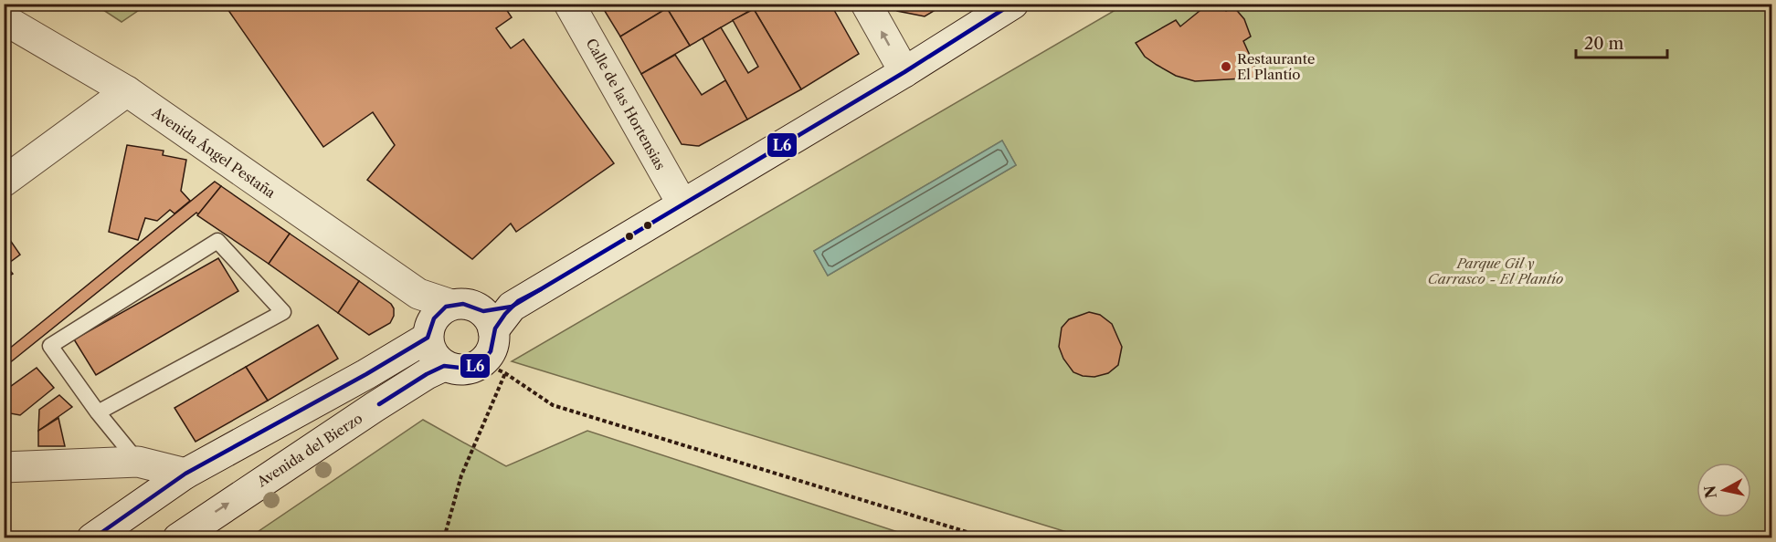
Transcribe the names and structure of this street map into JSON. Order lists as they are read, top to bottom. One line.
{"streets":{"main road":["Calle de las Hortensias","Avenida Ángel Pestaña","Avenida del Bierzo"]},"crossings":[["Avenida Ángel Pestaña","Avenida del Bierzo"]],"parks":["Parque Gil y Carrasco - El Plantío"],"places":["Restaurante El Plantío"],"lines":["transit line L6"],"scale_bar":"20 m","north":"left"}
